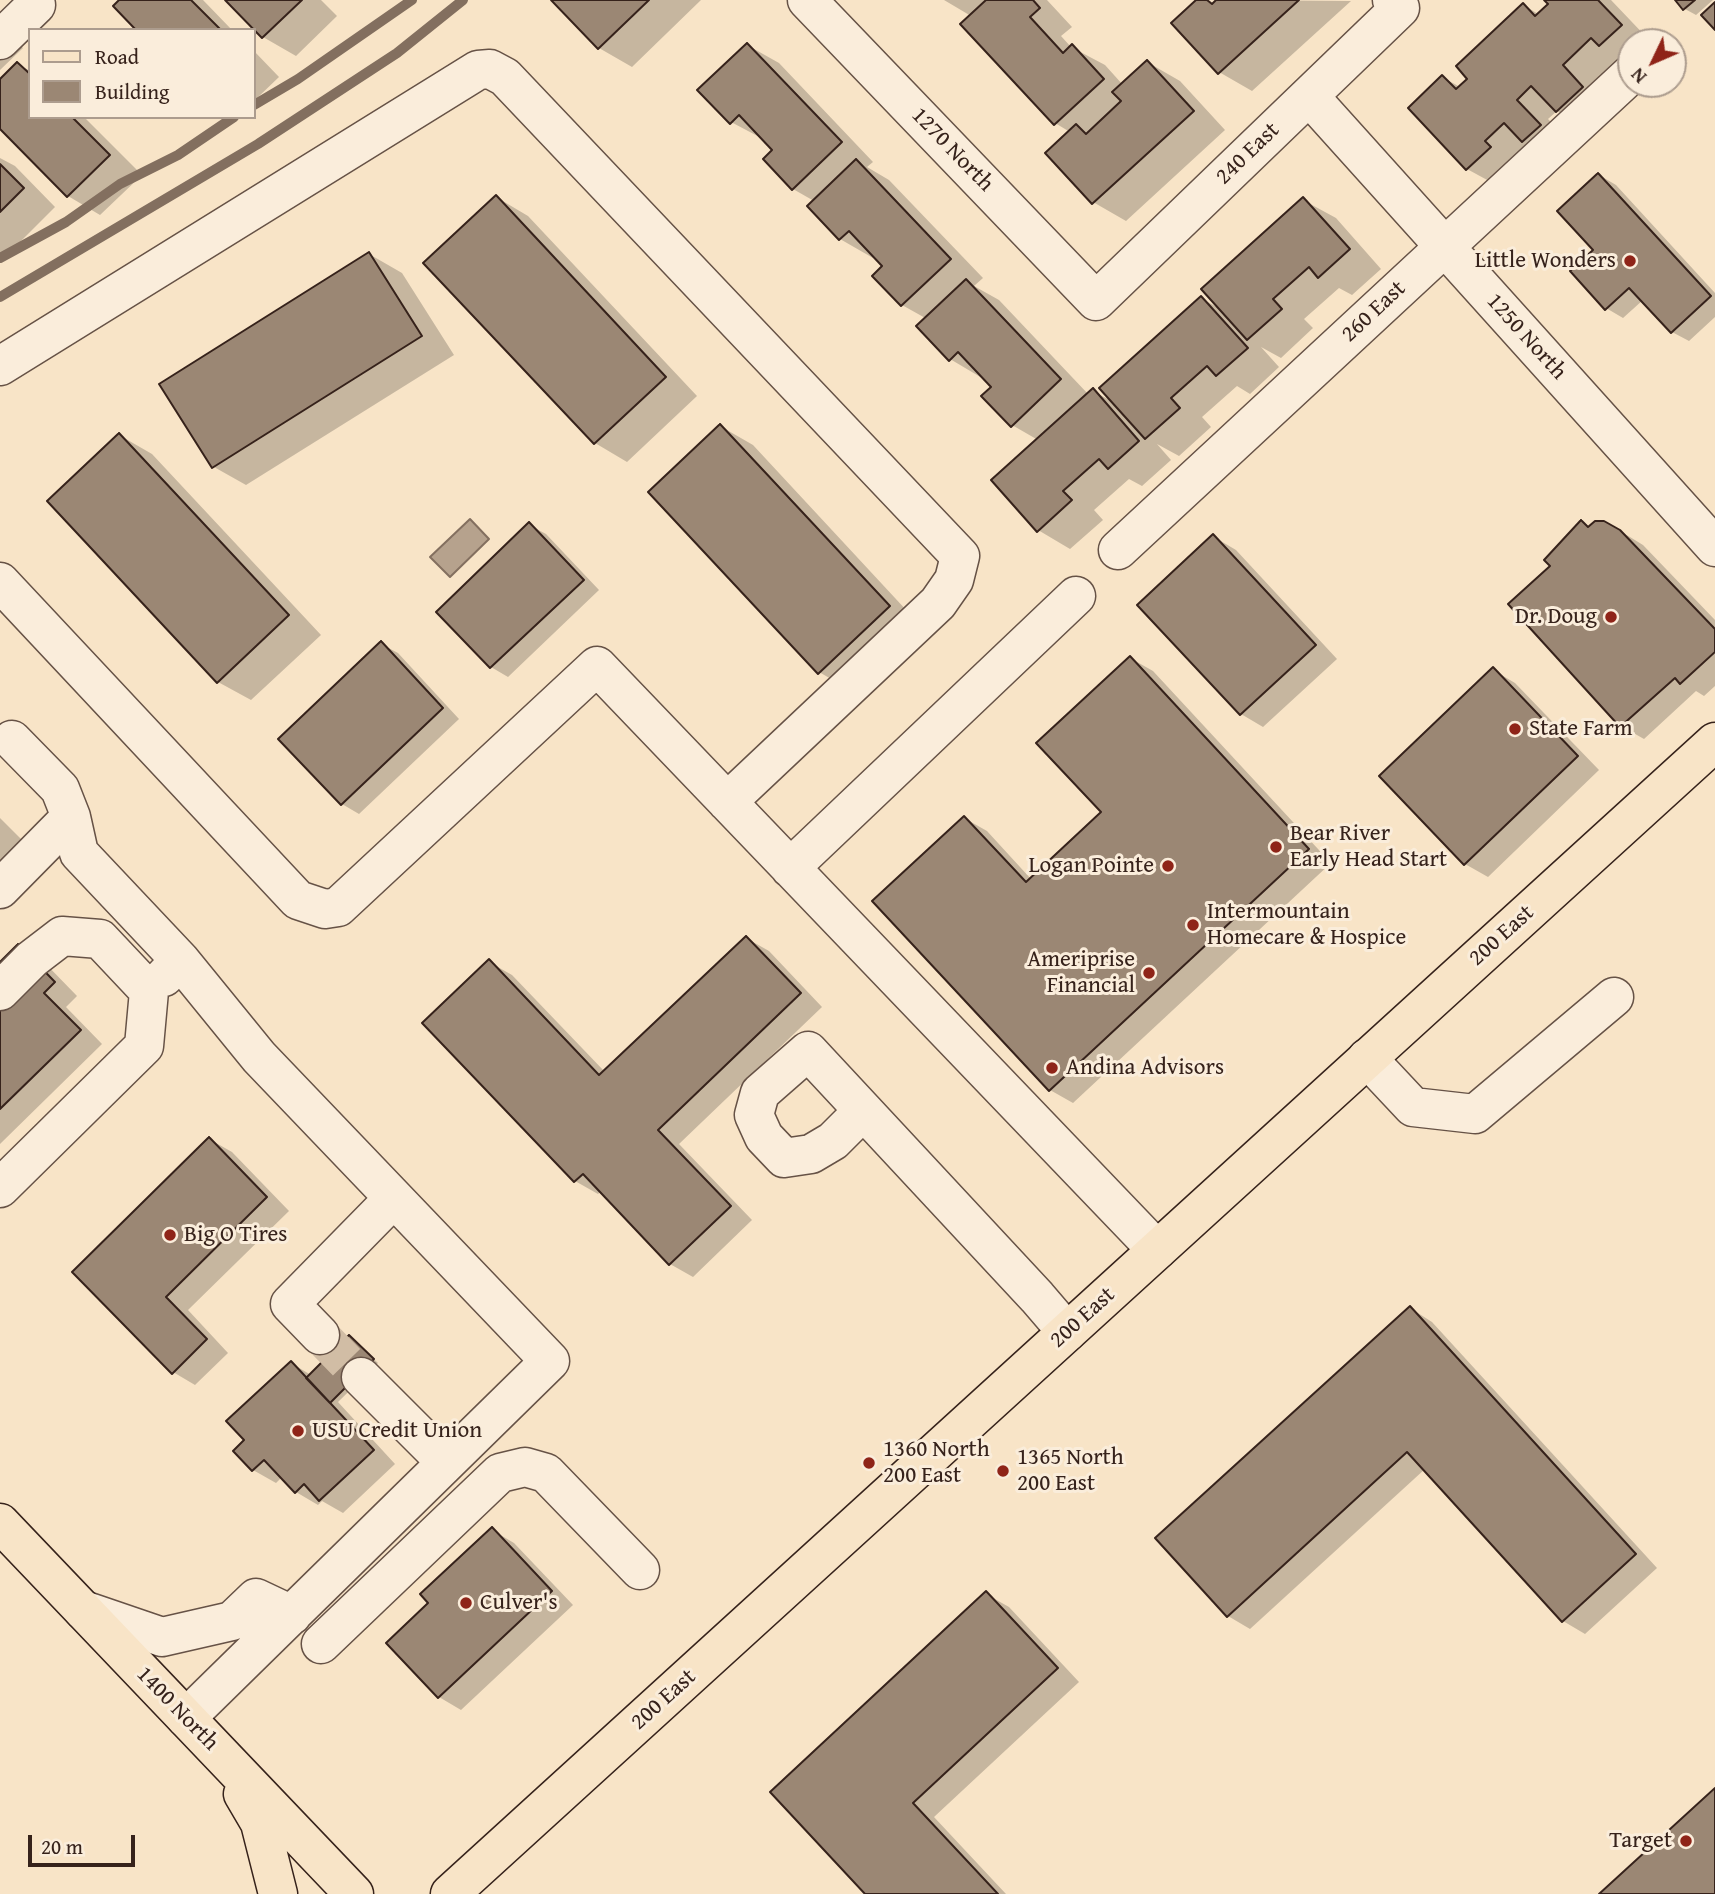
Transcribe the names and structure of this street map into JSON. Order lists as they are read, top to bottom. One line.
{"streets":{"main road":["200 East","1400 North"],"street":["1270 North","240 East","260 East","1250 North"]},"crossings":[["1270 North","240 East"],["240 East","1250 North"],["260 East","1250 North"]],"places":["Little Wonders","Dr. Doug","State Farm","Bear River Early Head Start","Logan Pointe","Intermountain Homecare & Hospice","Ameriprise Financial","Andina Advisors","Big O Tires","USU Credit Union","1360 North 200 East","1365 North 200 East","Culver's","Target"],"legend":["Road","Building"],"scale_bar":"20 m","north":"bottom left"}
